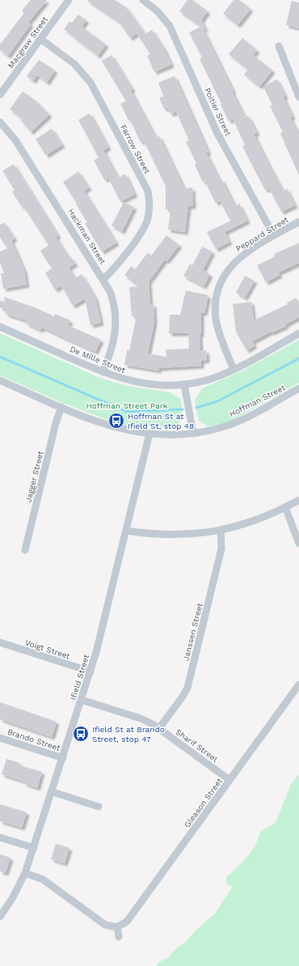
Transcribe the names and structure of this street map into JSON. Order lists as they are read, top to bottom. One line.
{"streets":{"street":["Macgraw Street","Poitier Street","Farrow Street","Peppard Street","Hackman Street","De Mille Street","Hoffman Street","Jagger Street","Janssen Street","Voigt Street","Ifield Street","Brando Street","Sharif Street","Gleason Street"]},"crossings":[["Macgraw Street","Farrow Street"],["Poitier Street","Peppard Street"],["Farrow Street","Hackman Street"],["Peppard Street","De Mille Street"],["Hackman Street","De Mille Street"],["Hoffman Street","Jagger Street"],["Hoffman Street","Ifield Street"],["Janssen Street","Sharif Street"],["Voigt Street","Ifield Street"],["Ifield Street","Brando Street"],["Ifield Street","Sharif Street"],["Sharif Street","Gleason Street"]],"parks":["Hoffman Street Park"],"places":{"bus stop":["Hoffman St at Ifield St, stop 48","Ifield St at Brando Street, stop 47"]}}
